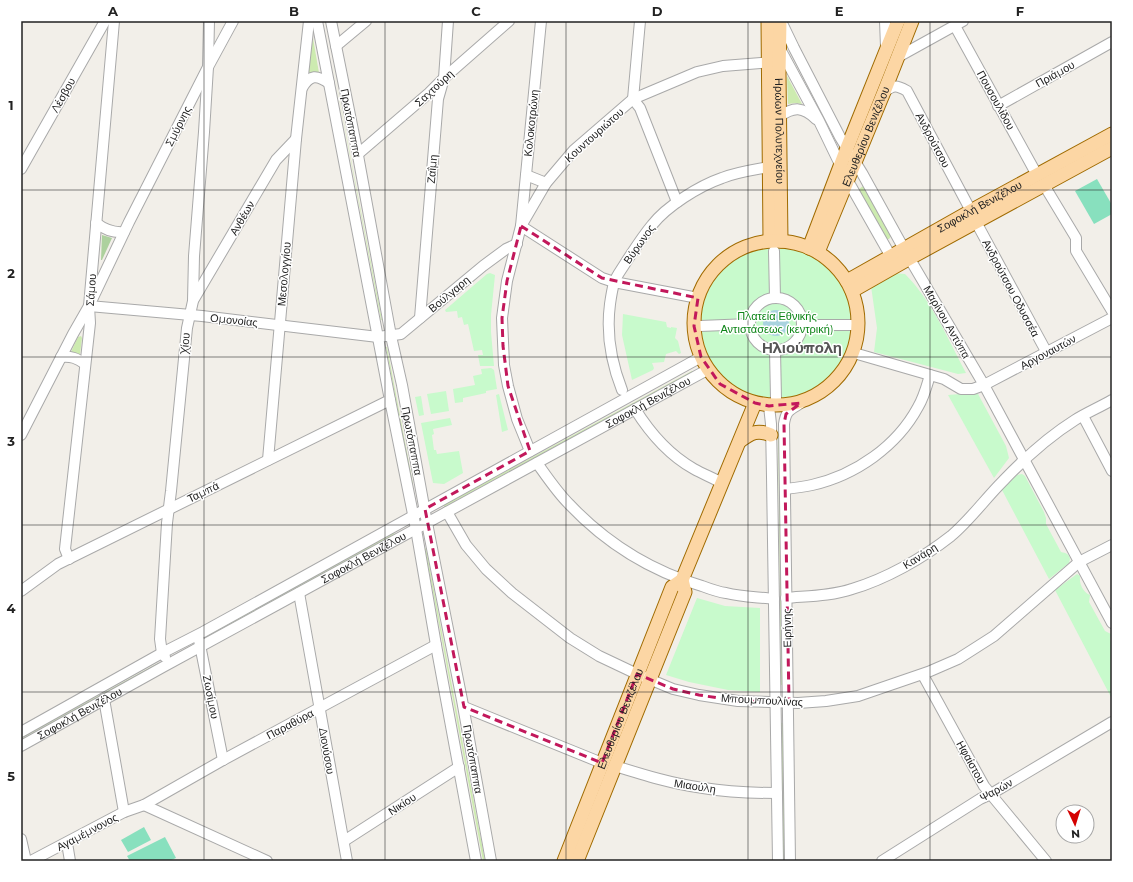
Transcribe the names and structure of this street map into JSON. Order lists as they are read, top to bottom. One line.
{"streets":{"main road":["Ηρώων Πολυτεχνείου","Ελευθερίου Βενιζέλου","Σοφοκλή Βενιζέλου"],"street":["Πριάμου","Σαχτούρη","Λέσβου","Πουσουλίδου","Πρωτόπαππα","Κολοκοτρώνη","Σμύρνης","Κουντουριώτου","Ανδρούτσου","Ζαΐμη","Ανθέων","Βύρωνος","Μεσολογγίου","Ανδρούτσου Οδυσσέα","Σάμου","Βούλγαρη","Ομονοίας","Μαρίνου Αντύπα","Χίου","Αργοναυτών","Ταμπά","Κανάρη","Ειρήνης","Ζωσίμου","Μπουμπουλίνας","Παραθύρα","Διονύσου","Ηφαίστου","Μιαούλη","Ψαρών","Νικίου","Αγαμέμνονος"]},"crossings":[["Πριάμου","Πουσουλίδου"],["Σαχτούρη","Πρωτόπαππα"],["Σαχτούρη","Ζαΐμη"],["Πουσουλίδου","Σοφοκλή Βενιζέλου"],["Πρωτόπαππα","Σοφοκλή Βενιζέλου"],["Πρωτόπαππα","Βούλγαρη"],["Πρωτόπαππα","Ομονοίας"],["Πρωτόπαππα","Ταμπά"],["Πρωτόπαππα","Παραθύρα"],["Πρωτόπαππα","Νικίου"],["Κολοκοτρώνη","Κουντουριώτου"],["Σμύρνης","Σάμου"],["Σμύρνης","Ομονοίας"],["Σμύρνης","Χίου"],["Ηρώων Πολυτεχνείου","Κουντουριώτου"],["Ηρώων Πολυτεχνείου","Βύρωνος"],["Ηρώων Πολυτεχνείου","Μαρίνου Αντύπα"],["Κουντουριώτου","Σοφοκλή Βενιζέλου"],["Κουντουριώτου","Βούλγαρη"],["Ελευθερίου Βενιζέλου","Ανδρούτσου"],["Ελευθερίου Βενιζέλου","Μαρίνου Αντύπα"],["Ελευθερίου Βενιζέλου","Μπουμπουλίνας"],["Ελευθερίου Βενιζέλου","Μιαούλη"],["Ανδρούτσου","Σοφοκλή Βενιζέλου"],["Ανδρούτσου","Ανδρούτσου Οδυσσέα"],["Ζαΐμη","Βούλγαρη"],["Σοφοκλή Βενιζέλου","Ανδρούτσου Οδυσσέα"],["Σοφοκλή Βενιζέλου","Μαρίνου Αντύπα"],["Σοφοκλή Βενιζέλου","Χίου"],["Σοφοκλή Βενιζέλου","Ζωσίμου"],["Σοφοκλή Βενιζέλου","Μπουμπουλίνας"],["Σοφοκλή Βενιζέλου","Διονύσου"],["Ανθέων","Μεσολογγίου"],["Ανθέων","Χίου"],["Μεσολογγίου","Ομονοίας"],["Μεσολογγίου","Ταμπά"],["Ανδρούτσου Οδυσσέα","Αργοναυτών"],["Σάμου","Ομονοίας"],["Σάμου","Ταμπά"],["Βούλγαρη","Ομονοίας"],["Ομονοίας","Χίου"],["Μαρίνου Αντύπα","Αργοναυτών"],["Μαρίνου Αντύπα","Κανάρη"],["Μαρίνου Αντύπα","Μπουμπουλίνας"],["Χίου","Ταμπά"],["Κανάρη","Ειρήνης"],["Ειρήνης","Μπουμπουλίνας"],["Ειρήνης","Μιαούλη"],["Ζωσίμου","Παραθύρα"],["Μπουμπουλίνας","Ηφαίστου"],["Παραθύρα","Διονύσου"],["Παραθύρα","Αγαμέμνονος"],["Διονύσου","Νικίου"],["Ηφαίστου","Ψαρών"]],"districts":["Ηλιούπολη"],"parks":["Πλατεία Εθνικής Αντιστάσεως (κεντρική)"],"north":"bottom","grid":{"columns":["A","B","C","D","E","F"],"rows":["1","2","3","4","5"]}}
